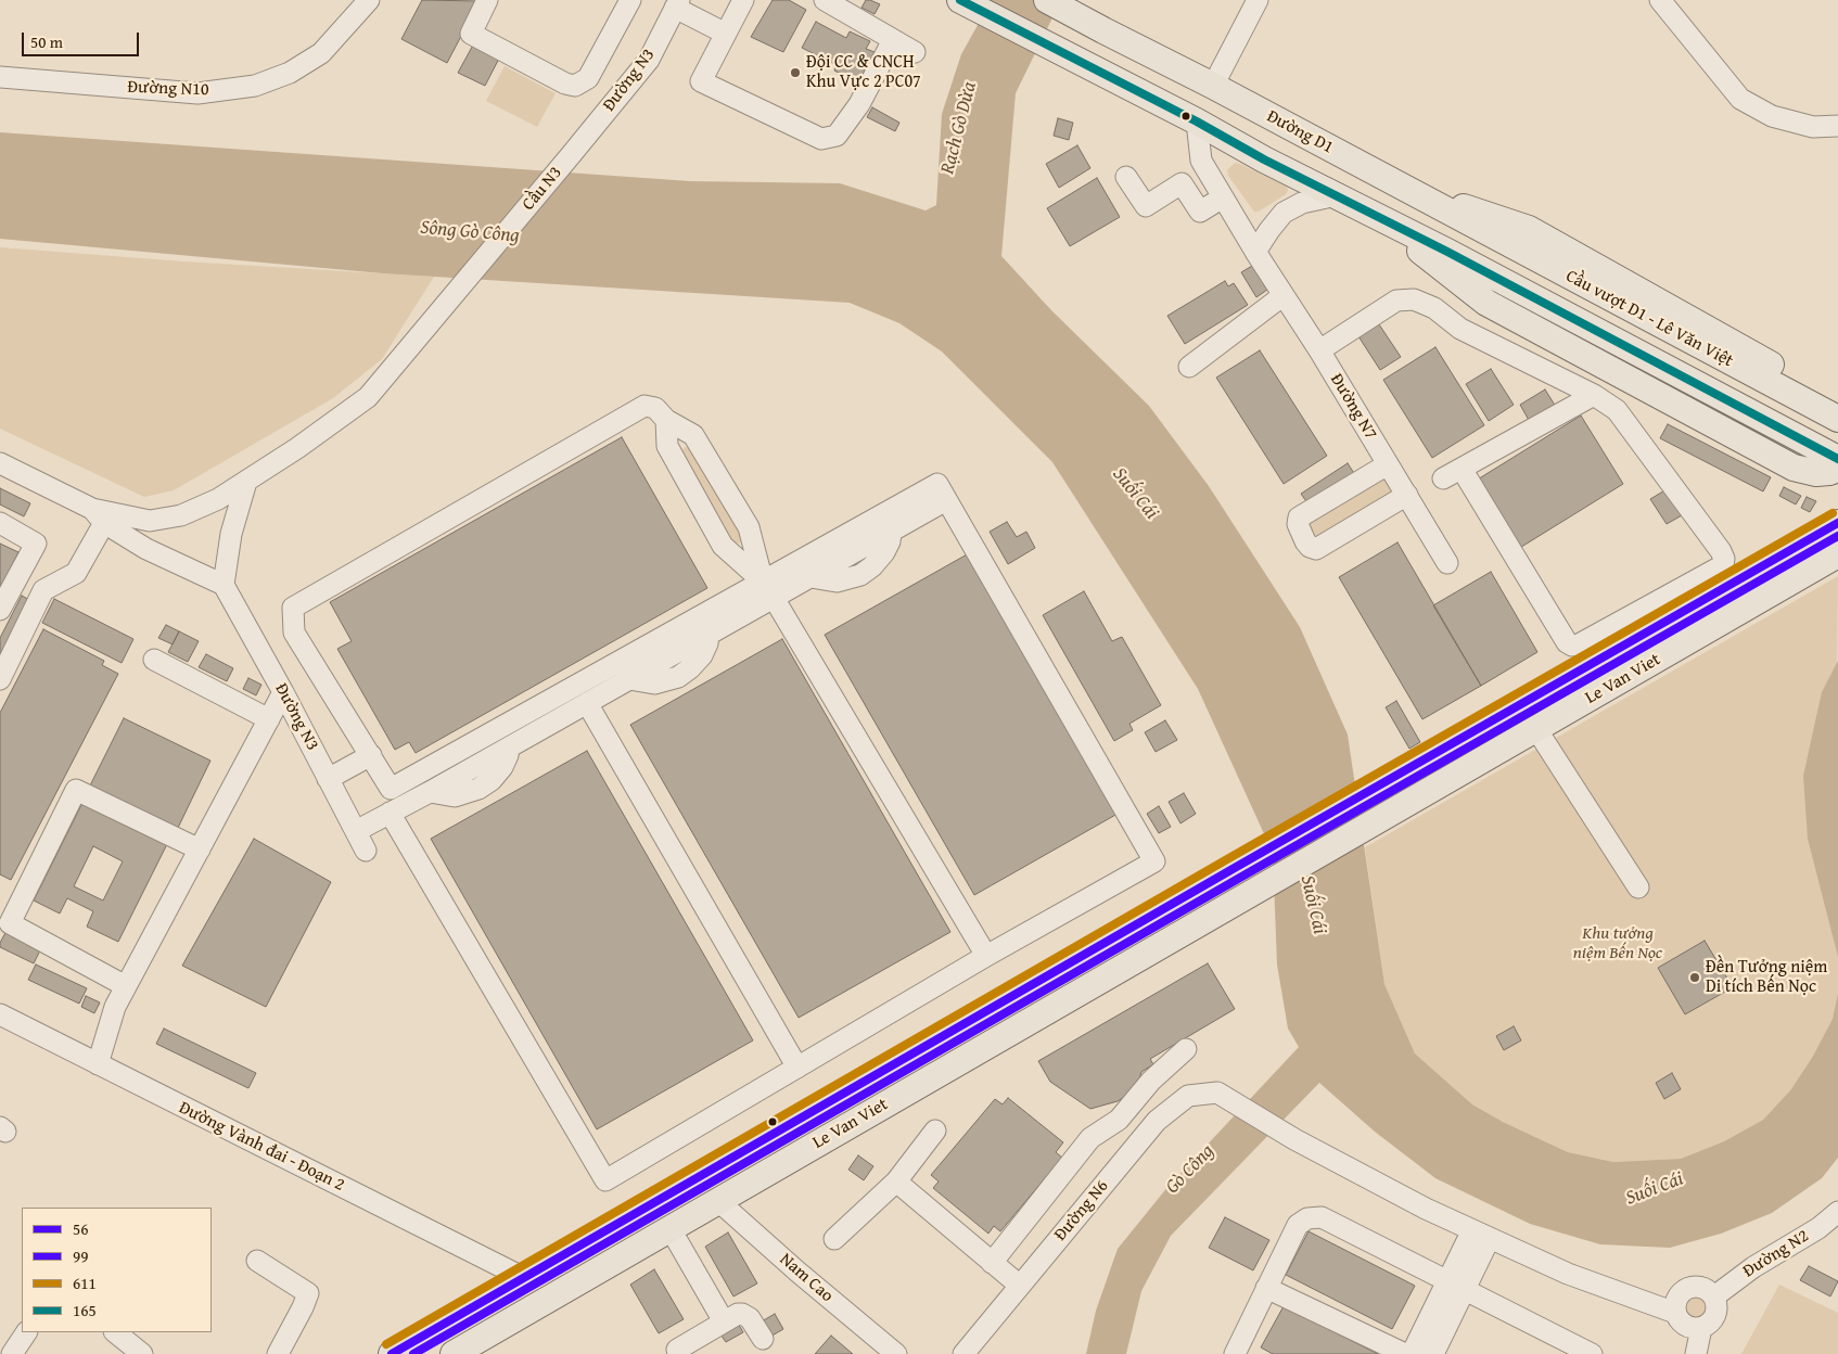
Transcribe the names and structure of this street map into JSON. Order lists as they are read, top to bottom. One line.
{"streets":{"main road":["Đường D1","Cầu vượt D1 - Lê Văn Việt","Le Van Viet"],"street":["Đường N3","Đường N10","Cầu N3","Đường N7","Đường Vành đai - Đoạn 2","Đường N6","Đường N2","Nam Cao"]},"crossings":[["Đường N3","Cầu N3"],["Đường D1","Cầu vượt D1 - Lê Văn Việt"],["Le Van Viet","Đường Vành đai - Đoạn 2"],["Le Van Viet","Nam Cao"]],"water":["Rạch Gò Dừa","Sông Gò Công","Suối Cái","Gò Công"],"parks":["Khu tưởng niệm Bến Nọc"],"places":["Đội CC & CNCH Khu Vực 2 PC07","Đền Tưởng niệm Di tích Bến Nọc"],"lines":["transit line 165","transit line 611","transit line 56","transit line 99"],"legend":["56","99","611","165"],"scale_bar":"50 m"}
